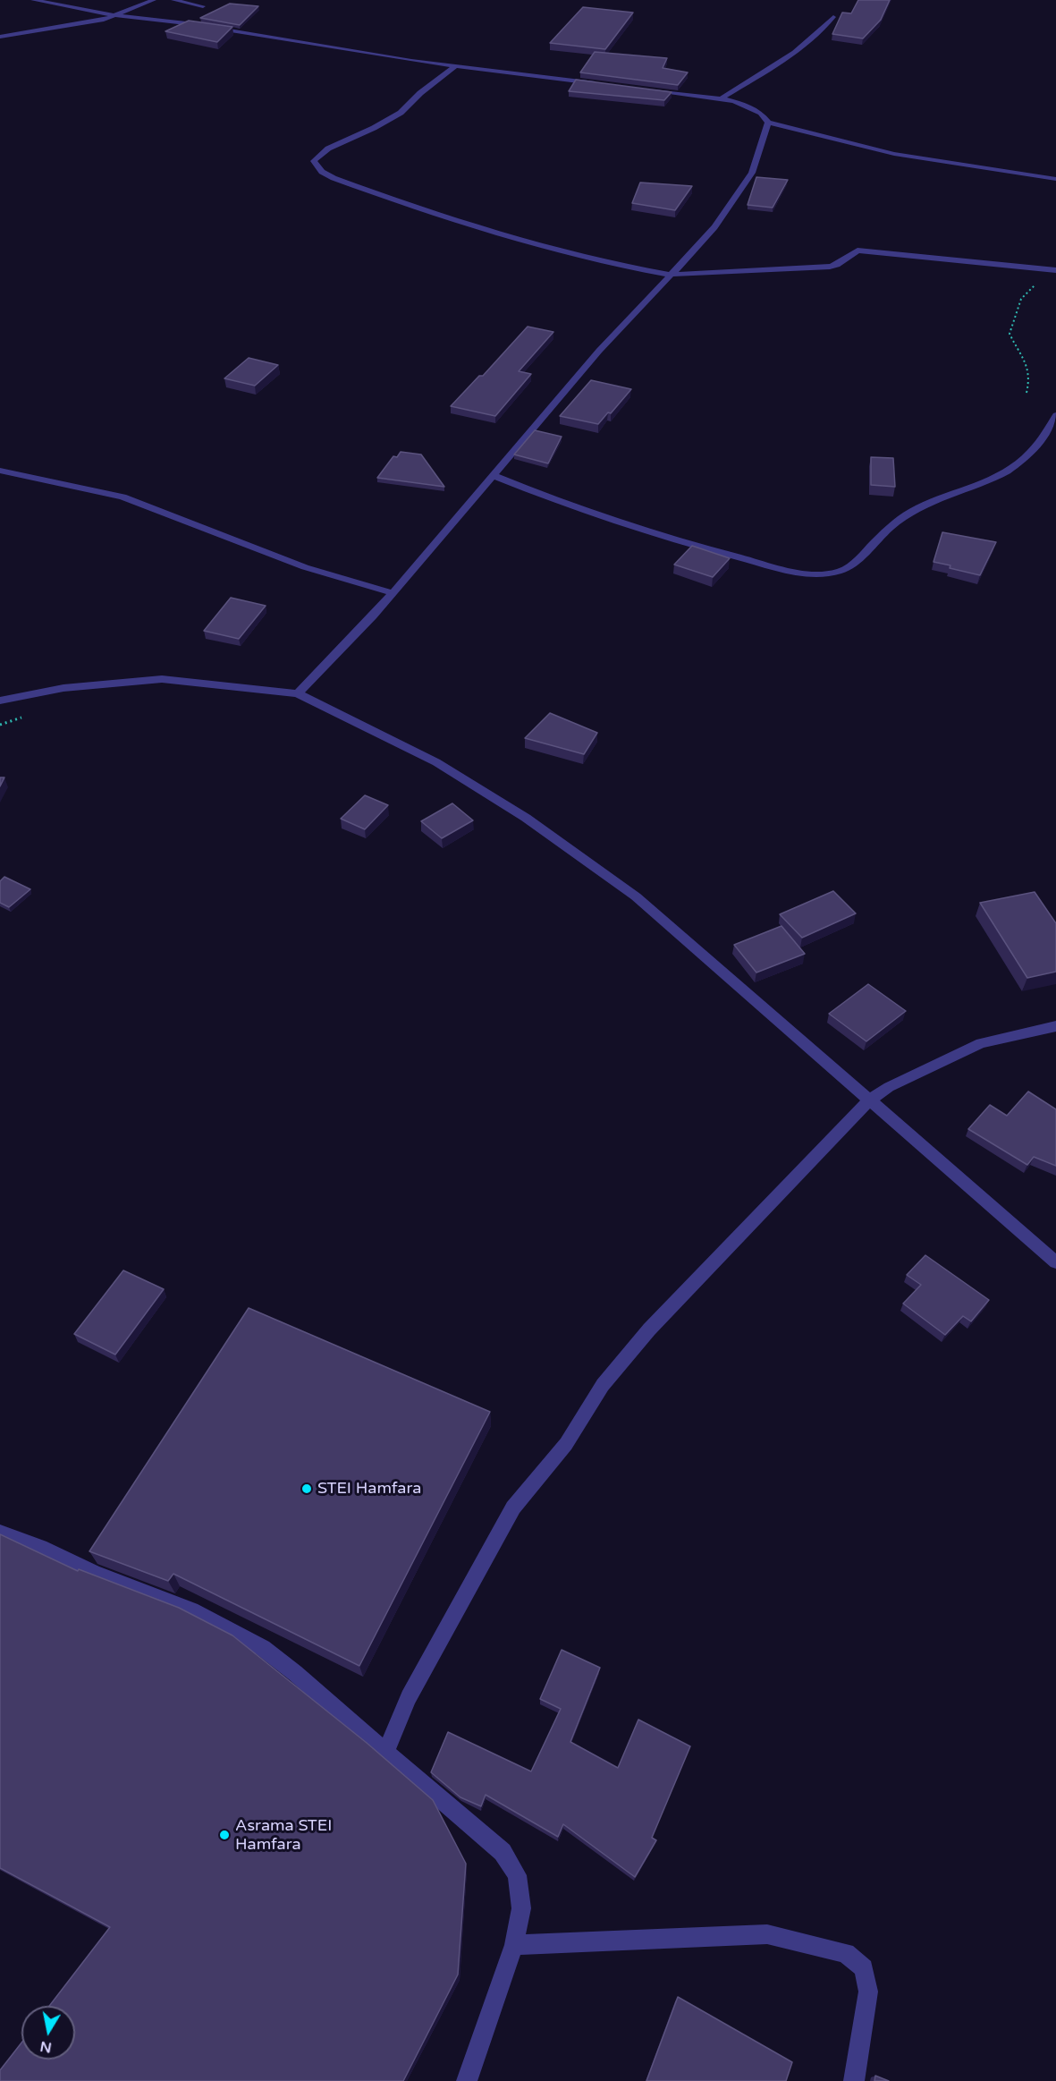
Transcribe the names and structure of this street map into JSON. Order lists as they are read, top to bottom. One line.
{"places":["STEI Hamfara","Asrama STEI Hamfara"],"north":"bottom"}
